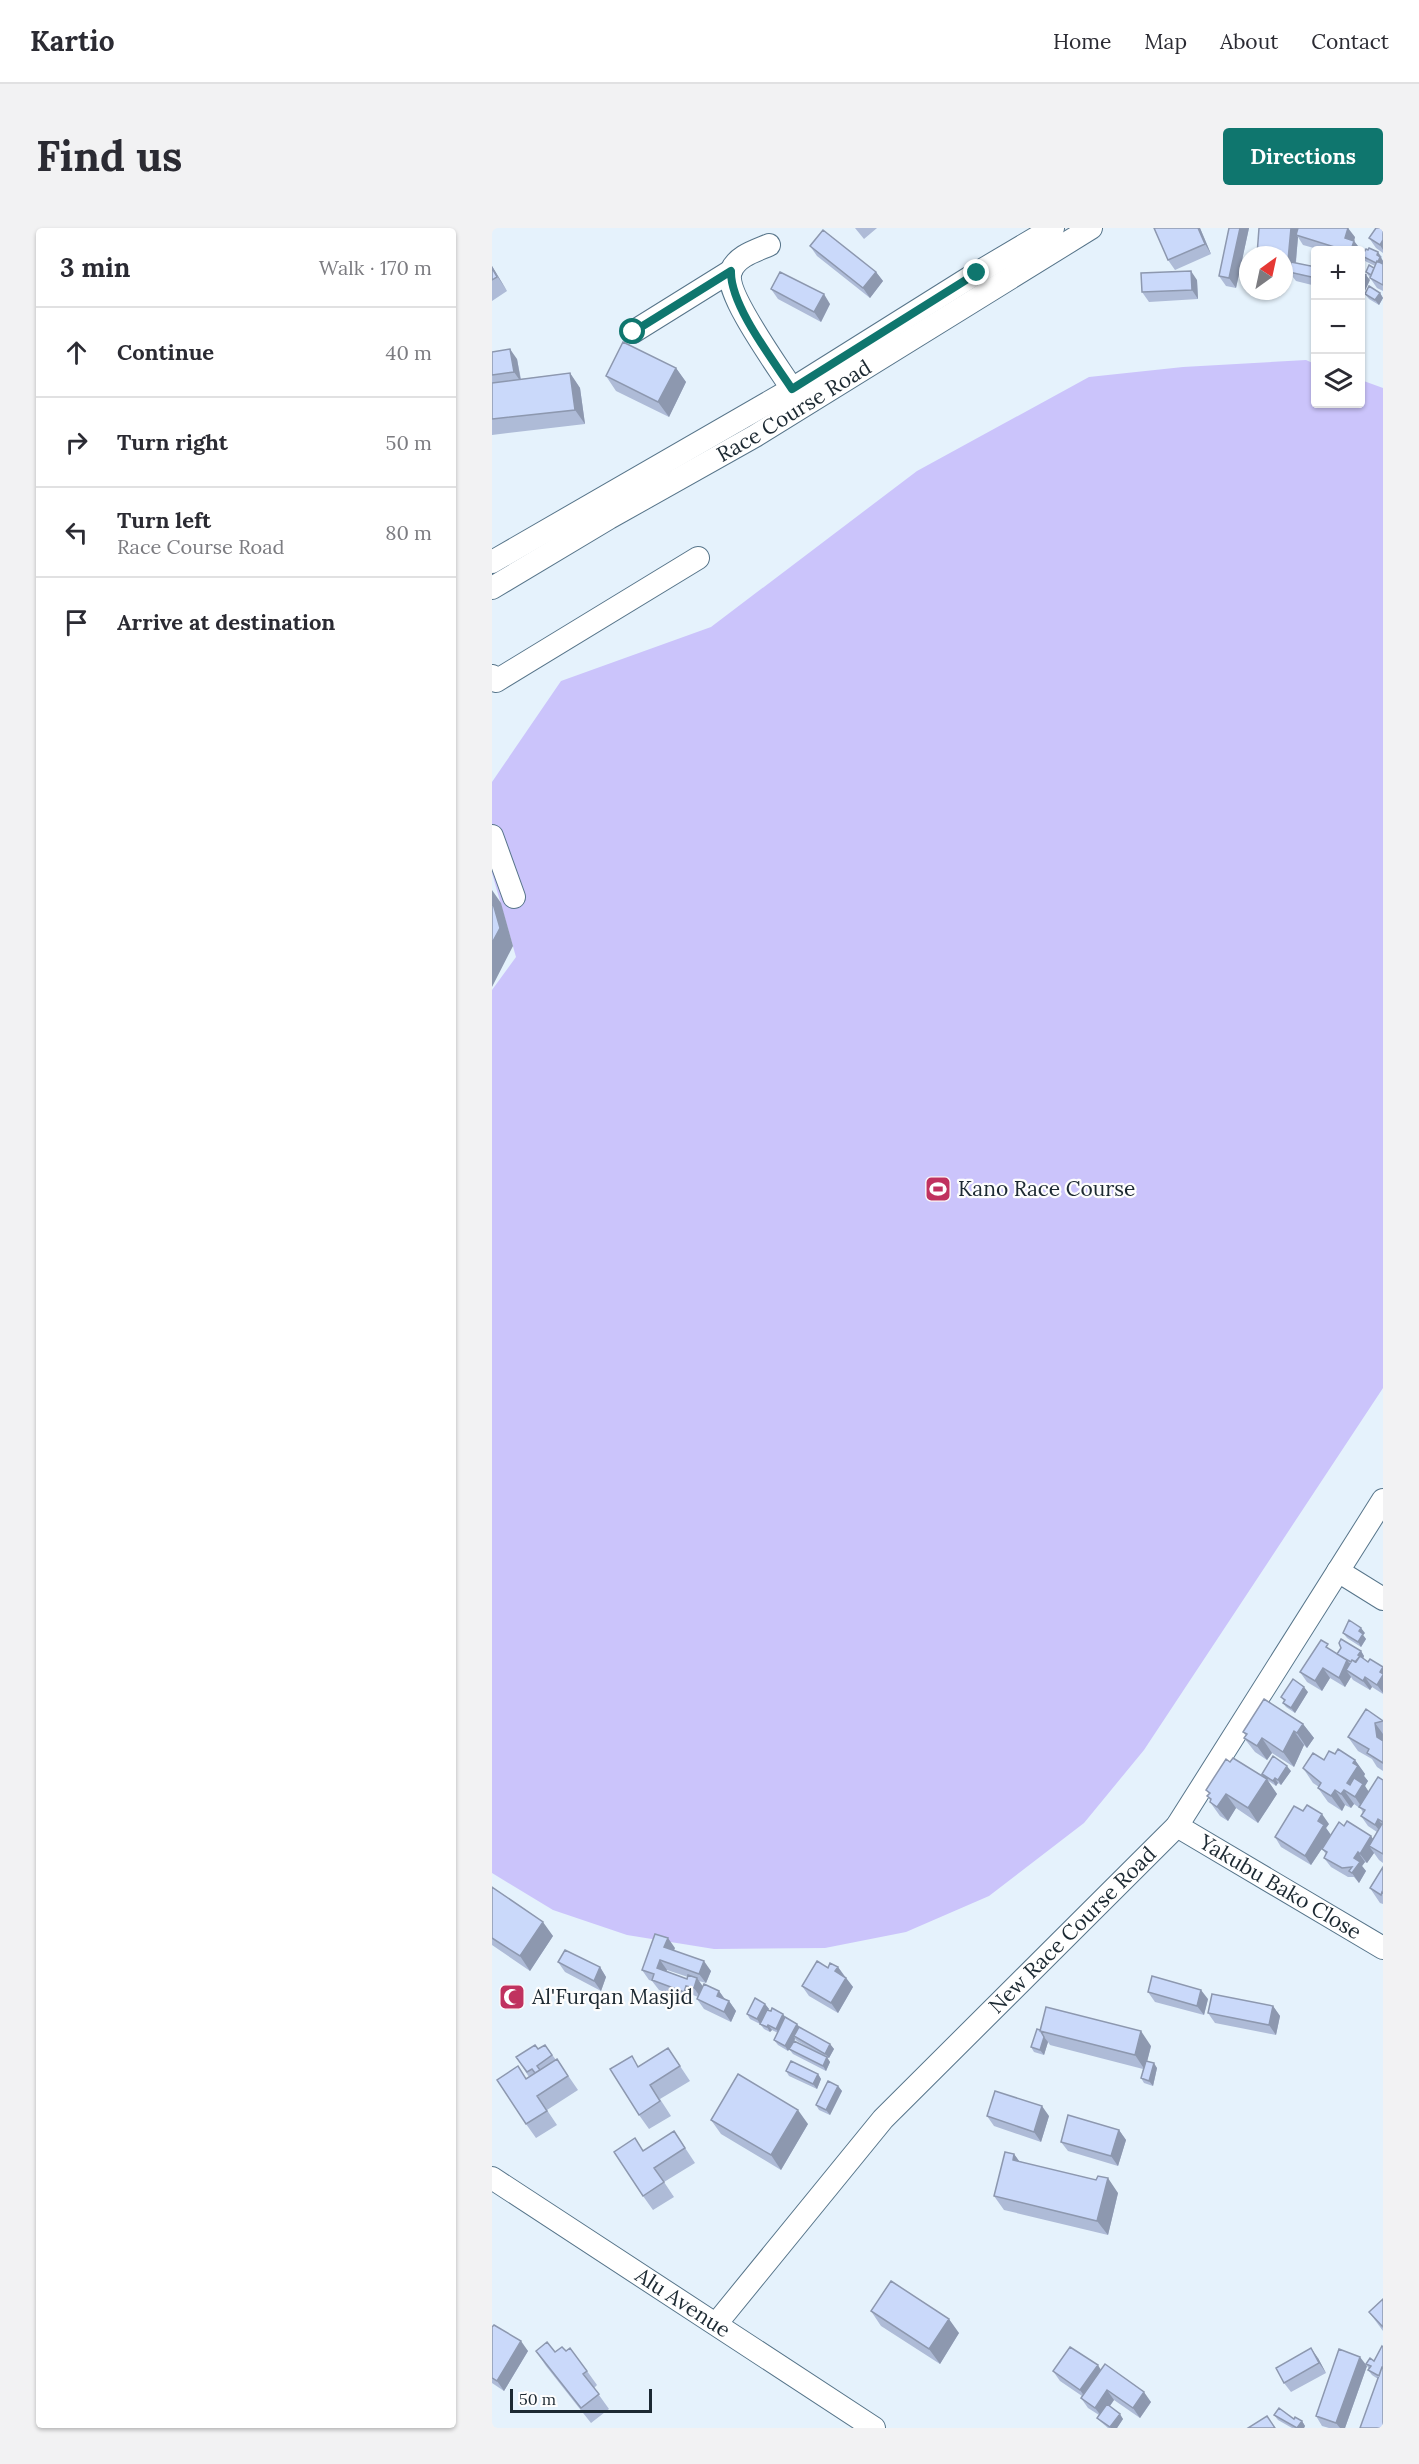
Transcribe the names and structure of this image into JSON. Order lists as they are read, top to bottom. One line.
{"streets":{"street":["Race Course Road","Yakubu Bako Close","New Race Course Road","Alu Avenue"]},"crossings":[["Yakubu Bako Close","New Race Course Road"],["New Race Course Road","Alu Avenue"]],"places":{"sports":["Kano Race Course"],"mosque":["Al'Furqan Masjid"]},"scale_bar":"50 m","north":"top right","page":{"header":"Kartio","nav":["Home","Map","About","Contact"],"buttons":"Directions","title":"Find us","heading":["3 min","Walk · 170 m"],"map_buttons":["+","−"],"list":[["Continue","40 m"],["Turn right","50 m"],["Turn left","Race Course Road","80 m"],"Arrive at destination"],"scale":"50 m"}}
